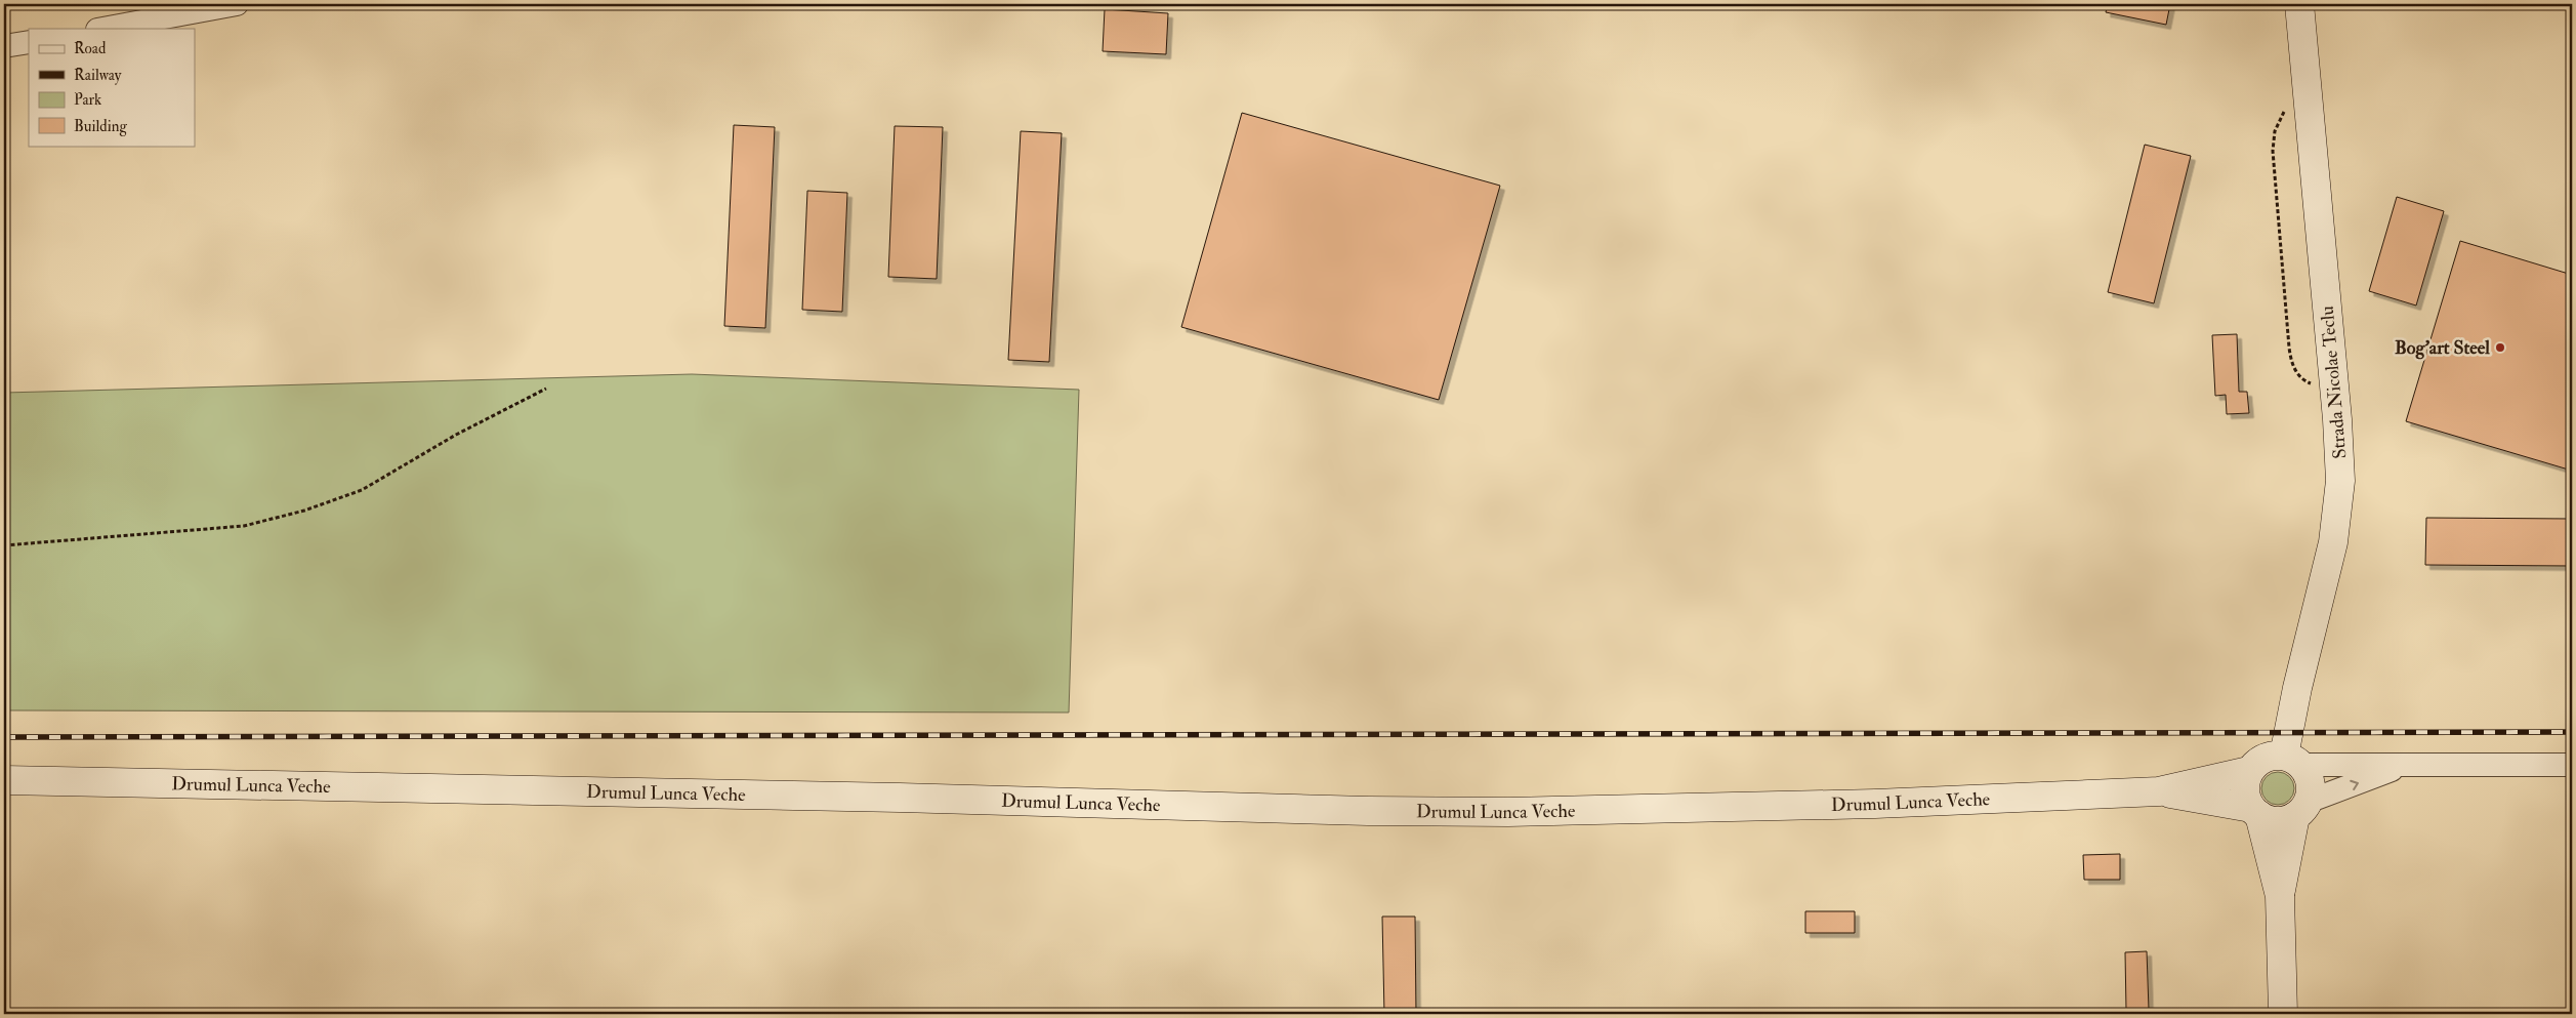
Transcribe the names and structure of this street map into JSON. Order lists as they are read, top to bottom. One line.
{"streets":{"street":["Strada Nicolae Teclu","Drumul Lunca Veche"]},"crossings":[["Strada Nicolae Teclu","Drumul Lunca Veche"]],"places":["Bog'art Steel"],"legend":["Road","Railway","Park","Building"]}
